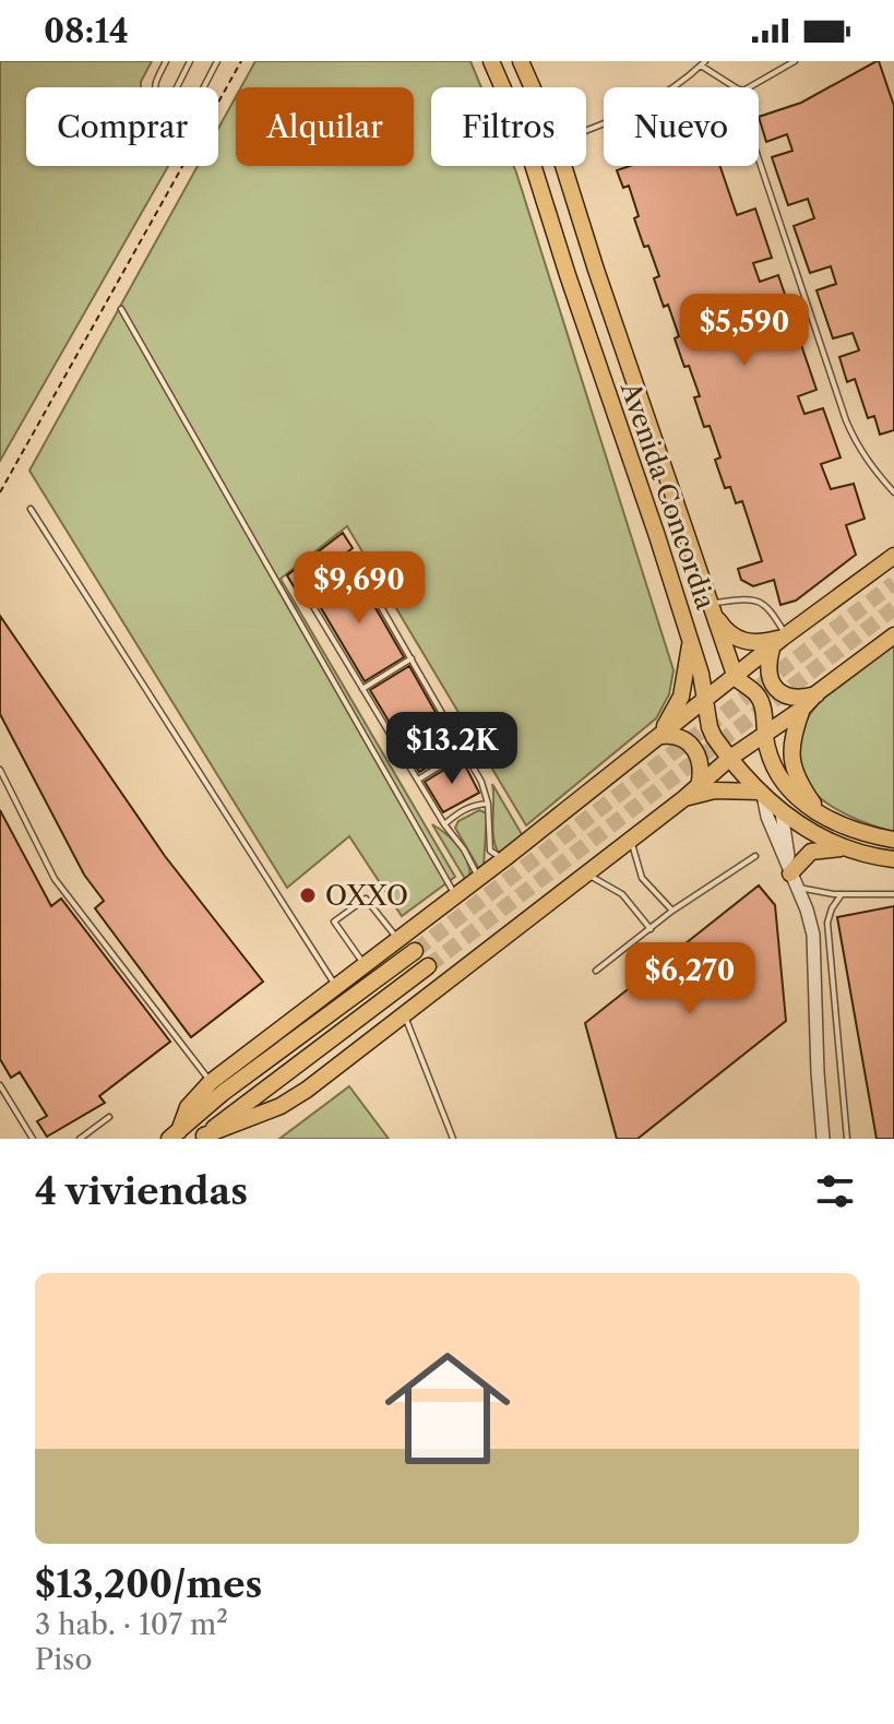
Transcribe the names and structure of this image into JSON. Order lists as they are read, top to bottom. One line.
{"streets":{"main road":["Avenida Concordia"]},"places":["OXXO"],"page":{"status":"08:14","chip":["Comprar","Alquilar","Filtros","Nuevo"],"price":["$5,590","$9,690","$13.2K","$6,270"],"heading":"4 viviendas","list":[{"name":"$13,200/mes","note":"3 hab. · 107 m² · Piso"}]}}
